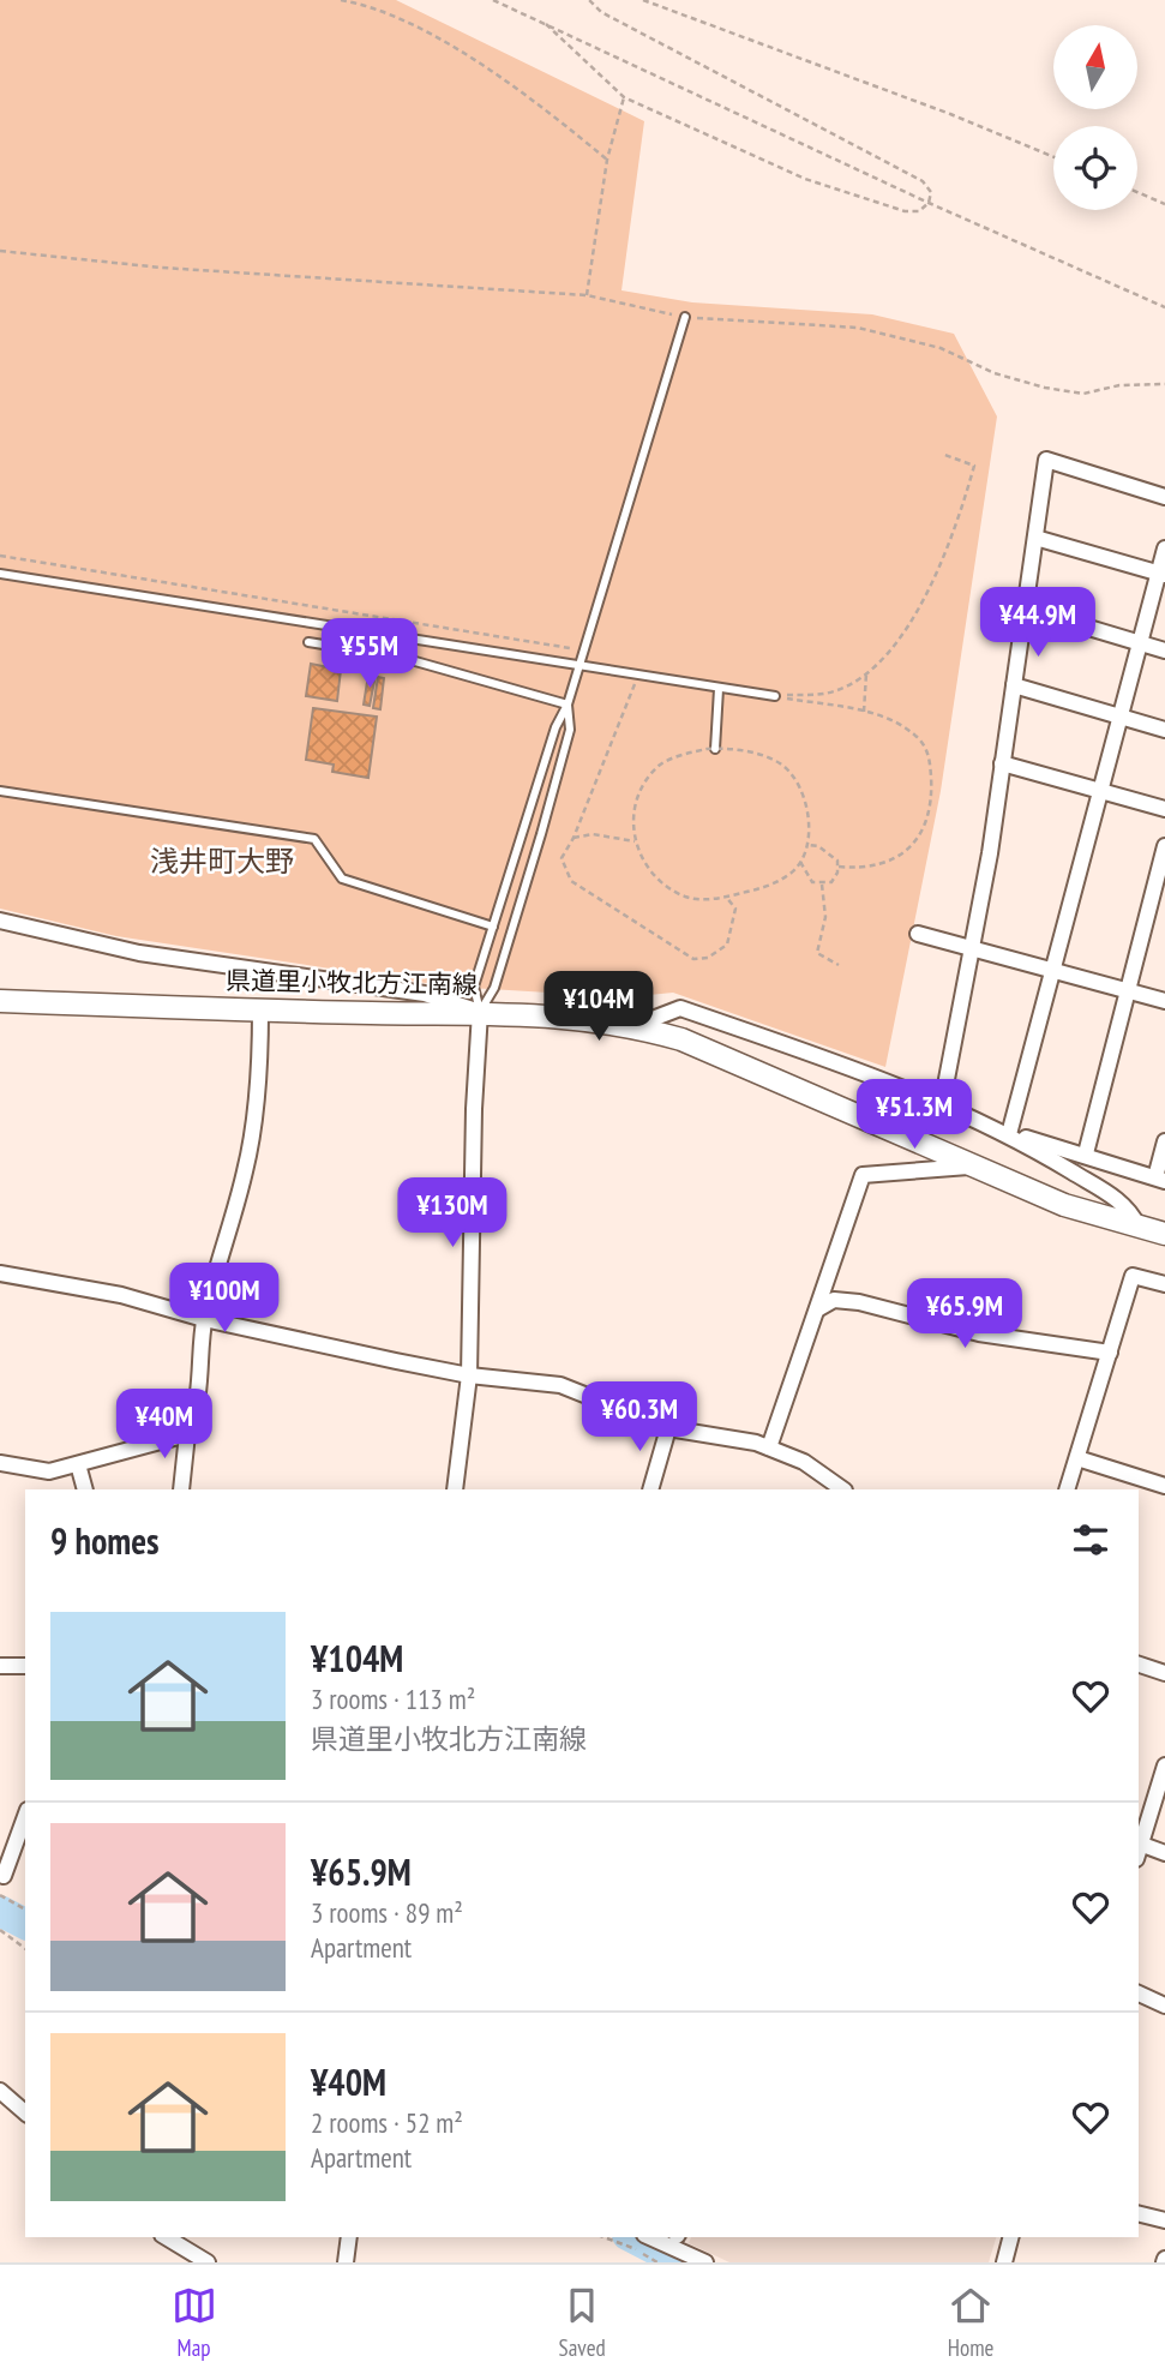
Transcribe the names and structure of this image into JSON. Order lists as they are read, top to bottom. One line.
{"streets":{"main road":["県道里小牧北方江南線"]},"districts":["浅井町大野"],"north":"top","page":{"price":["¥44.9M","¥55M","¥104M","¥51.3M","¥130M","¥100M","¥65.9M","¥60.3M","¥40M"],"heading":"9 homes","list":[{"name":"¥104M","note":"3 rooms · 113 m² · 県道里小牧北方江南線"},{"name":"¥65.9M","note":"3 rooms · 89 m² · Apartment"},{"name":"¥40M","note":"2 rooms · 52 m² · Apartment"}],"tabs":["Map","Saved","Home"]}}
